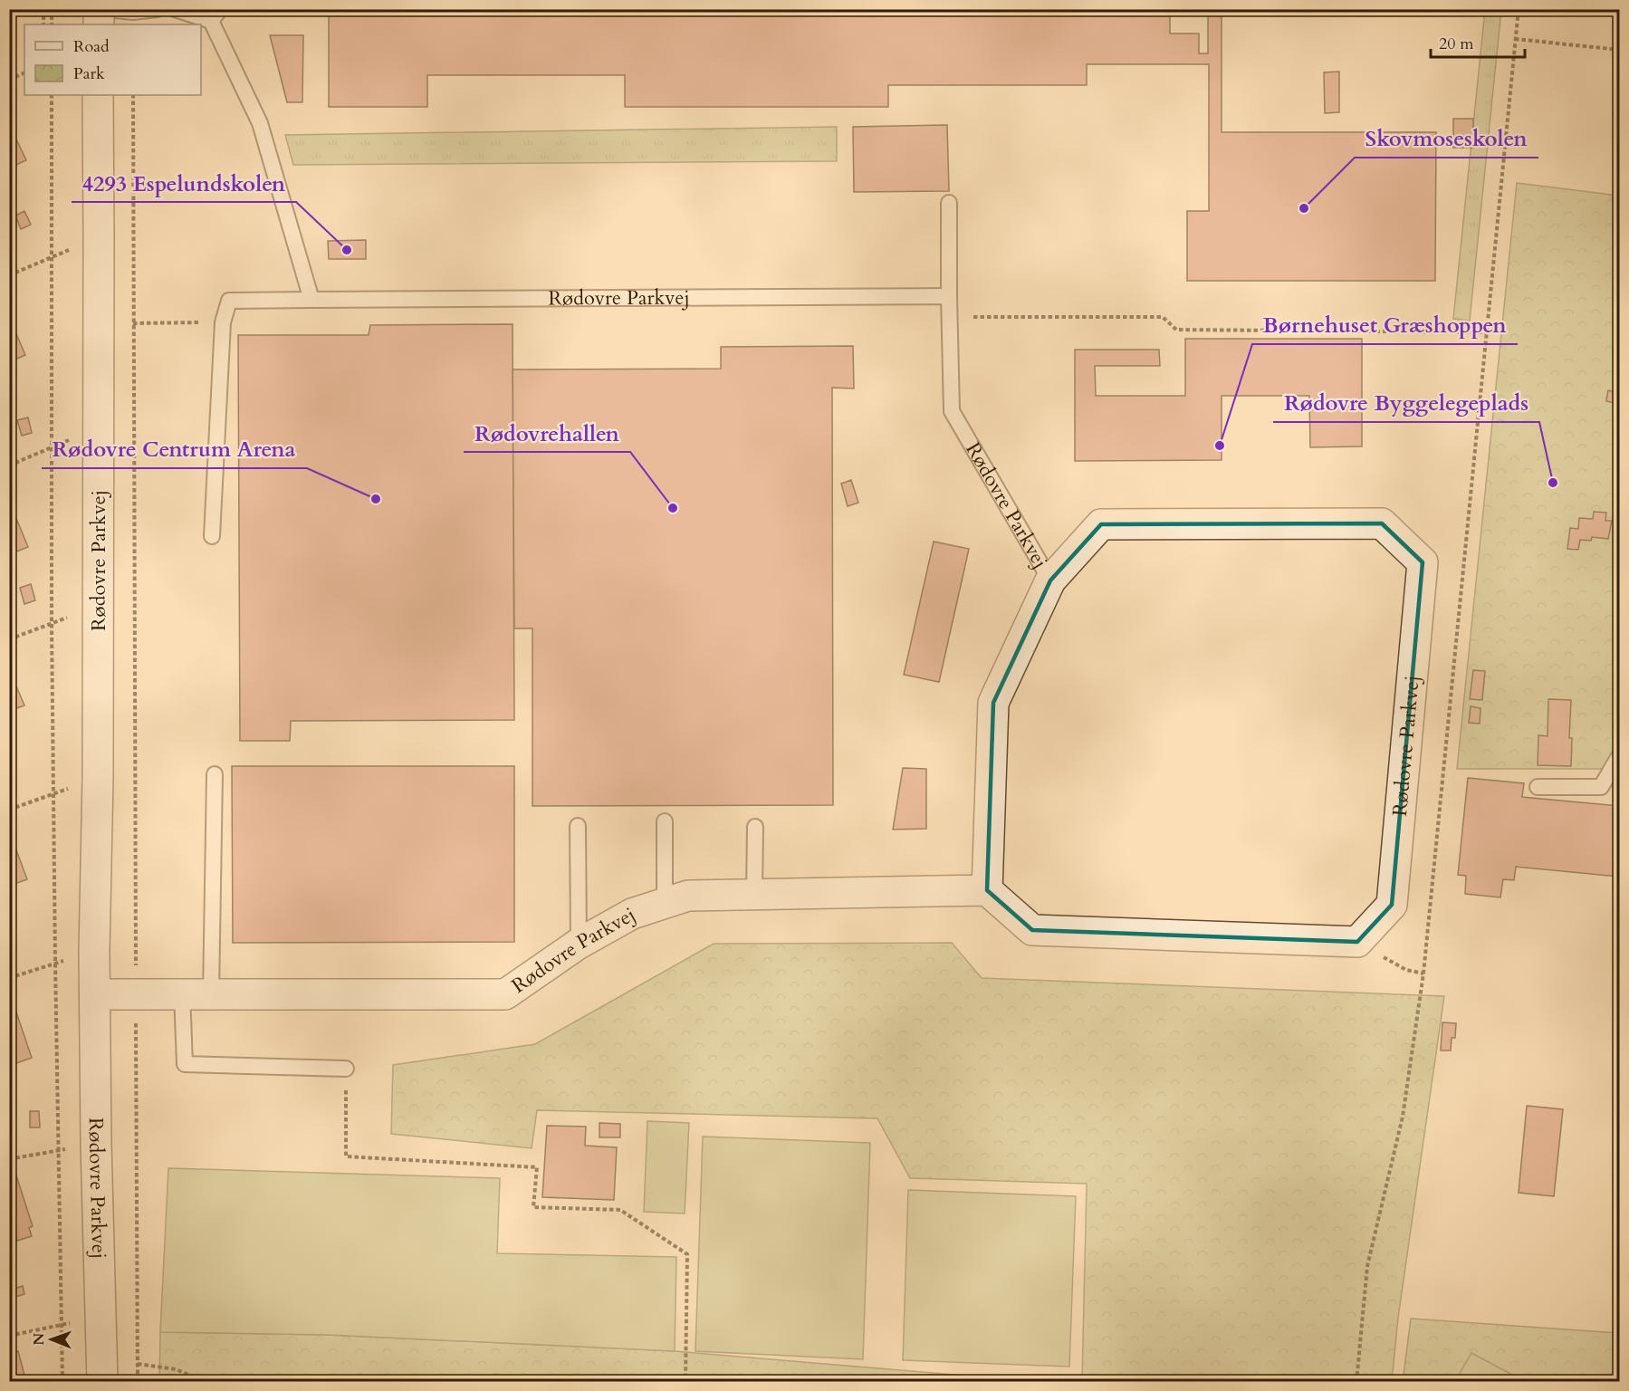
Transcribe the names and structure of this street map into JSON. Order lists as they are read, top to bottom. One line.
{"streets":{"street":["Rødovre Parkvej"]},"places":["Skovmoseskolen","4293 Espelundskolen","Børnehuset Græshoppen","Rødovre Byggelegeplads","Rødovre Centrum Arena","Rødovrehallen"],"legend":["Road","Park"],"scale_bar":"20 m","north":"left"}
